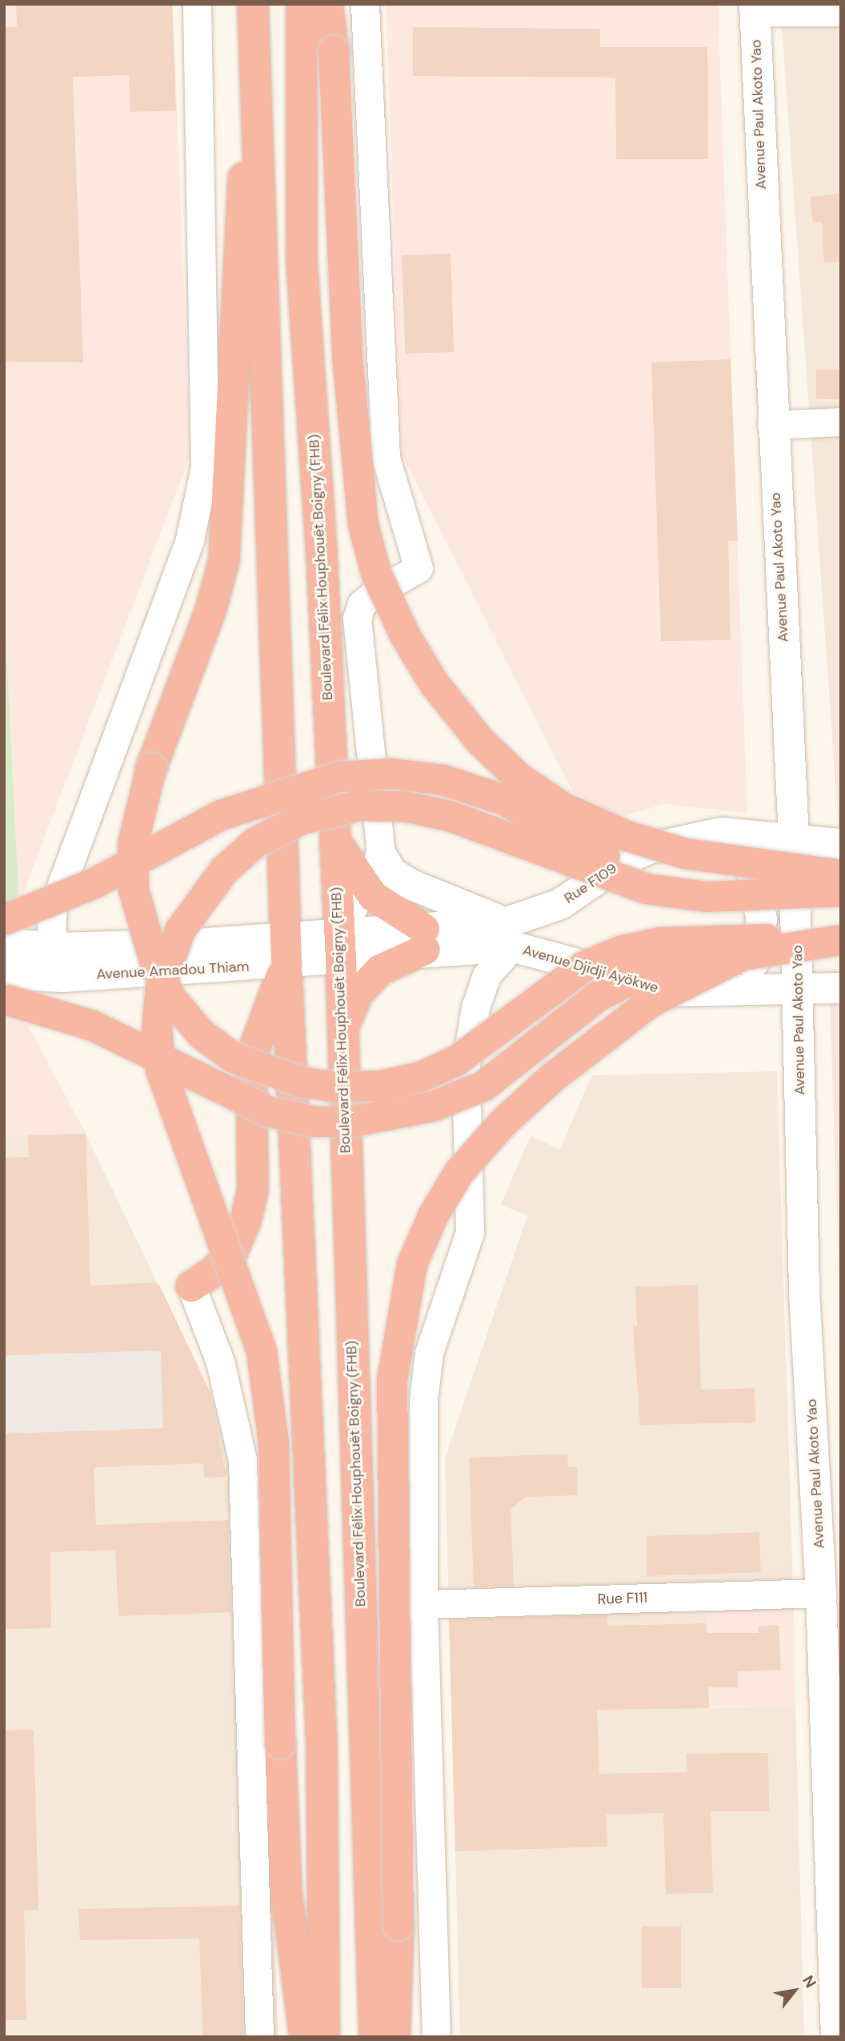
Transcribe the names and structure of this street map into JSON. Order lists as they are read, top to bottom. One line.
{"streets":{"highway":["Boulevard Félix Houphouët Boigny (FHB)"],"street":["Avenue Paul Akoto Yao","Rue F109","Avenue Djidji Ayökwe","Avenue Amadou Thiam","Rue F111"]},"crossings":[["Avenue Paul Akoto Yao","Rue F109"],["Avenue Paul Akoto Yao","Avenue Djidji Ayökwe"],["Avenue Paul Akoto Yao","Rue F111"],["Boulevard Félix Houphouët Boigny (FHB)","Avenue Djidji Ayökwe"],["Boulevard Félix Houphouët Boigny (FHB)","Avenue Amadou Thiam"],["Rue F109","Avenue Djidji Ayökwe"],["Avenue Djidji Ayökwe","Avenue Amadou Thiam"]],"north":"top right"}
